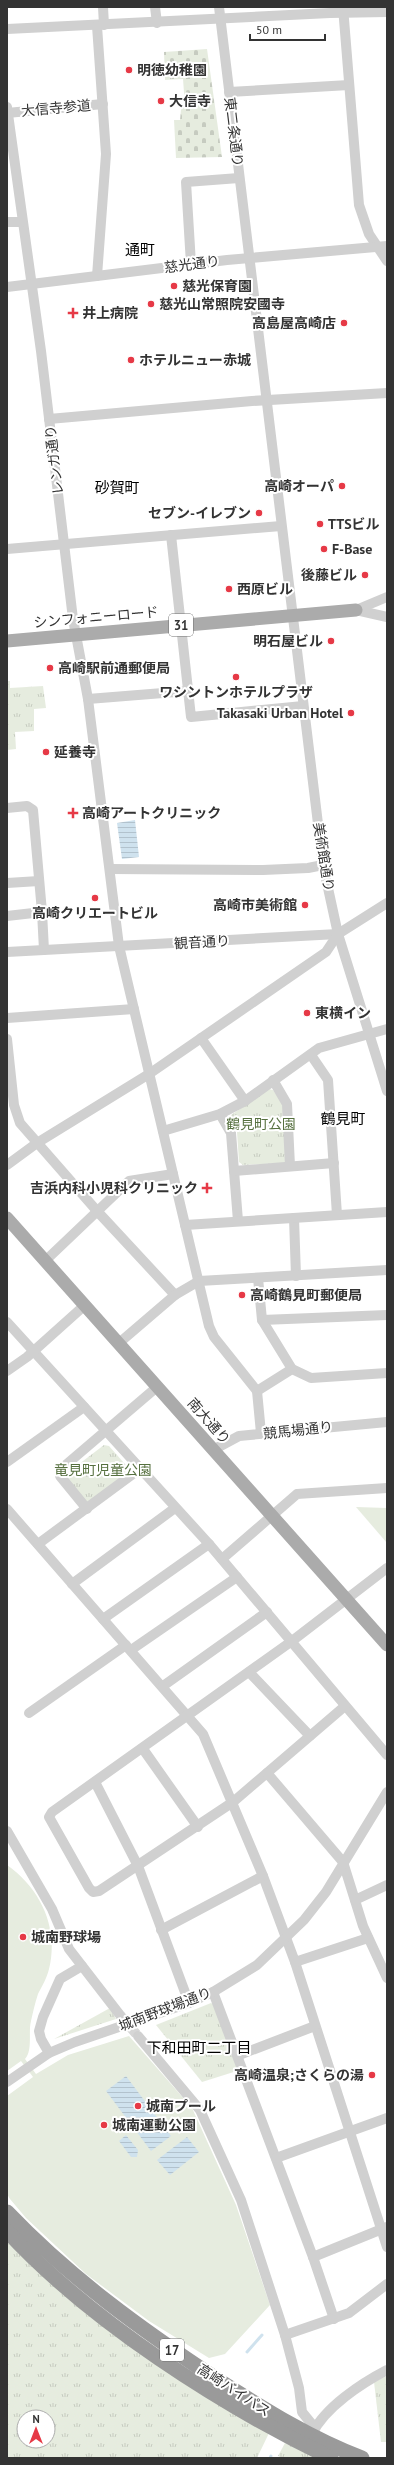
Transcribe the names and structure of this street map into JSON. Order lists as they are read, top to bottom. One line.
{"streets":{"highway":["17","高崎バイパス"],"main road":["シンフォニーロード","31","南大通り"],"street":["大信寺参道","東二条通り","慈光通り","レンガ通り","美術館通り","観音通り","競馬場通り","城南野球場通り"]},"crossings":[["大信寺参道","レンガ通り"],["東二条通り","慈光通り"],["東二条通り","美術館通り"],["慈光通り","レンガ通り"],["レンガ通り","シンフォニーロード"],["レンガ通り","観音通り"],["シンフォニーロード","美術館通り"],["美術館通り","観音通り"],["南大通り","競馬場通り"]],"districts":["通町","砂賀町","鶴見町","下和田町二丁目"],"parks":["鶴見町公園","竜見町児童公園"],"places":{"other":["明徳幼稚園","大信寺","慈光保育園","慈光山常照院安國寺","高島屋高崎店","ホテルニュー赤城","高崎オーパ","セブン-イレブン","TTSビル","F-Base","後藤ビル","西原ビル","明石屋ビル","高崎駅前通郵便局","ワシントンホテルプラザ","Takasaki Urban Hotel","延養寺","高崎クリエートビル","高崎市美術館","東横イン","高崎鶴見町郵便局","城南野球場","高崎温泉;さくらの湯","城南プール","城南運動公園"],"health":["井上病院","高崎アートクリニック","吉浜内科小児科クリニック"]},"scale_bar":"50 m","north":"top"}
